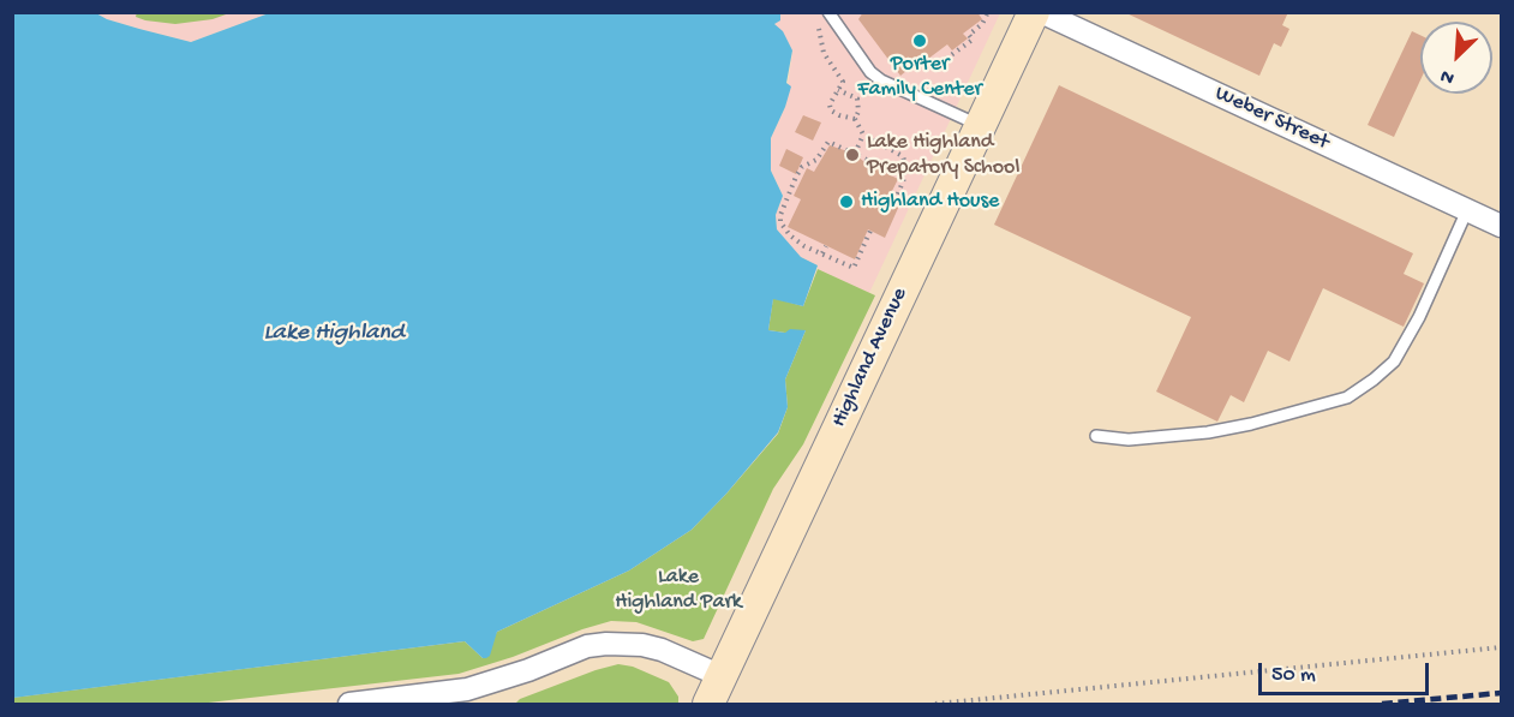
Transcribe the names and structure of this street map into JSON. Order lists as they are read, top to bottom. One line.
{"streets":{"street":["Weber Street","Highland Avenue"]},"water":["Lake Highland"],"parks":["Lake Highland Park"],"places":["Porter Family Center","Lake Highland Prepatory School","Highland House"],"scale_bar":"50 m","north":"bottom left"}
